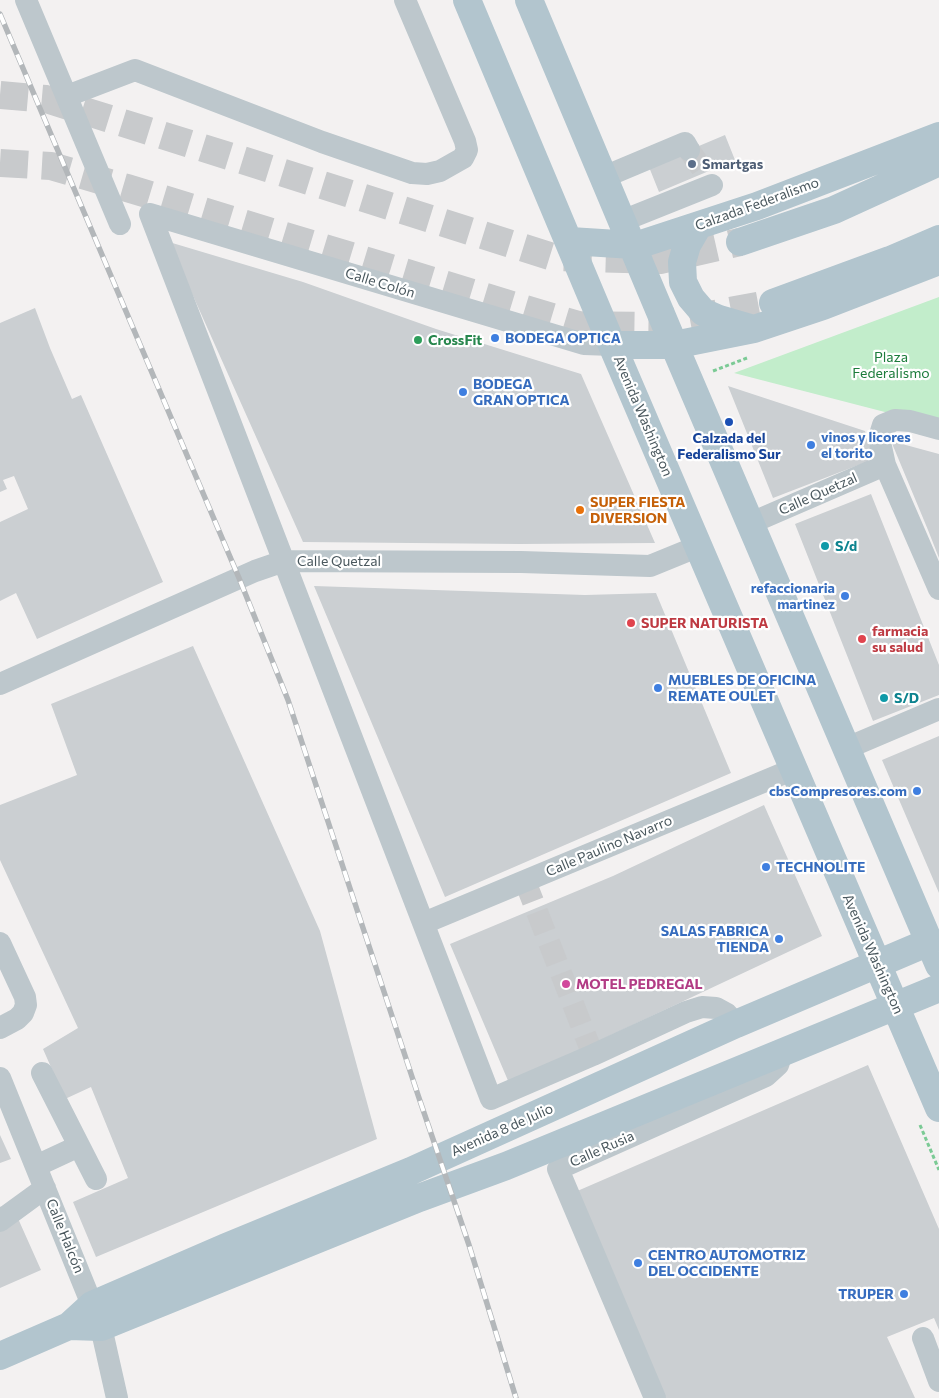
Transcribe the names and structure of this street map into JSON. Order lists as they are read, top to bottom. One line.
{"streets":{"main road":["Calzada Federalismo","Avenida Washington","Avenida 8 de Julio"],"street":["Calle Colón","Calle Quetzal","Calle Paulino Navarro","Calle Rusia","Calle Halcón"]},"crossings":[["Calzada Federalismo","Avenida Washington"],["Calle Colón","Avenida Washington"],["Calle Colón","Calle Quetzal"],["Avenida Washington","Calle Quetzal"],["Avenida Washington","Calle Paulino Navarro"],["Avenida Washington","Avenida 8 de Julio"],["Avenida 8 de Julio","Calle Rusia"],["Avenida 8 de Julio","Calle Halcón"]],"parks":["Plaza Federalismo"],"places":["Smartgas","BODEGA OPTICA","CrossFit","BODEGA GRAN OPTICA","Calzada del Federalismo Sur","vinos y licores el torito","SUPER FIESTA DIVERSION","S/d","refaccionaria martinez","SUPER NATURISTA","farmacia su salud","MUEBLES DE OFICINA REMATE OULET","S/D","cbsCompresores.com","TECHNOLITE","SALAS FABRICA TIENDA","MOTEL PEDREGAL","CENTRO AUTOMOTRIZ DEL OCCIDENTE","TRUPER"]}
